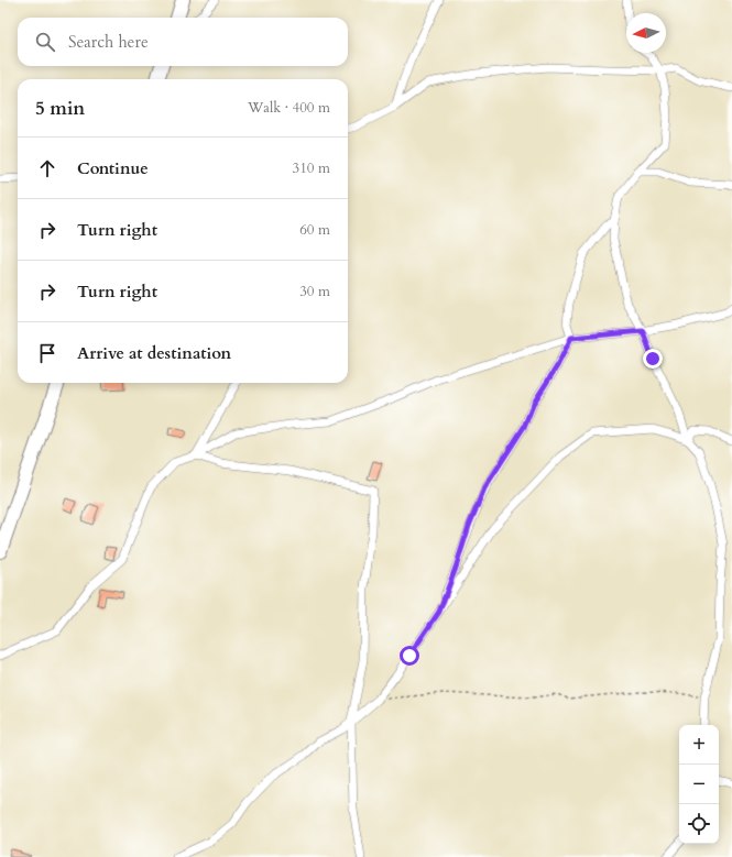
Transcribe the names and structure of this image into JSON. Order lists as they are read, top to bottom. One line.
{"north":"left","page":{"search":"Search here","heading":["5 min","Walk · 400 m"],"list":[["Continue","310 m"],["Turn right","60 m"],["Turn right","30 m"],"Arrive at destination"],"map_buttons":["+","−"]}}
